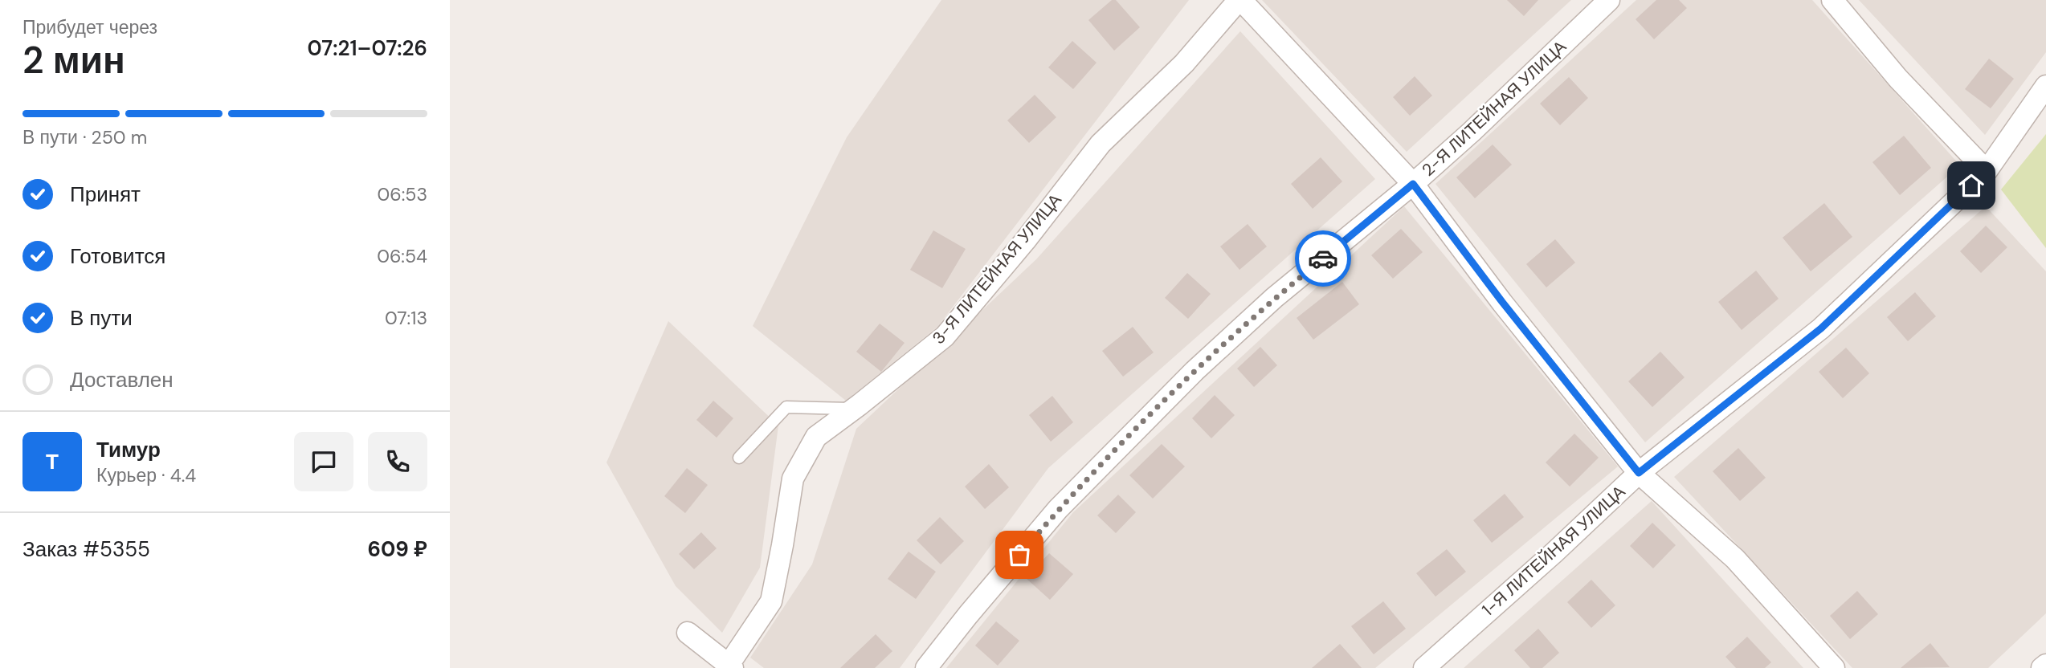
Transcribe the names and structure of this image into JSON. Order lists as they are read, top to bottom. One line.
{"streets":{"street":["2-Я ЛИТЕЙНАЯ УЛИЦА","3-Я ЛИТЕЙНАЯ УЛИЦА","1-Я ЛИТЕЙНАЯ УЛИЦА"]},"page":{"heading":["2 мин","Прибудет через","07:21–07:26"],"panel":["Тимур","Курьер · 4.4","Заказ #5355","609 ₽"],"bar":"В пути · 250 m","list":[["Принят","06:53"],["Готовится","06:54"],["В пути","07:13"],"Доставлен"],"round":"Т"}}
